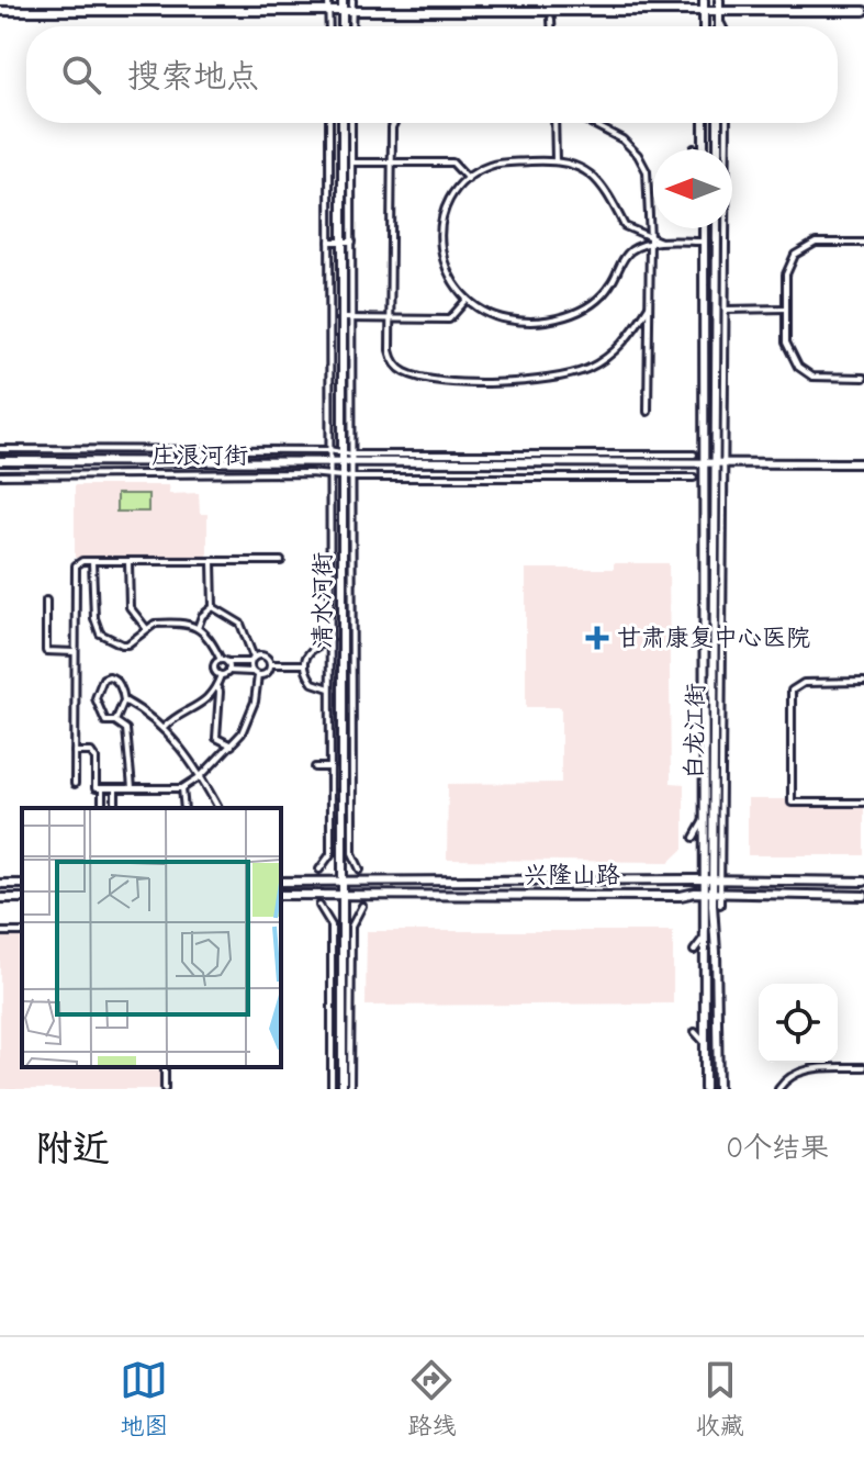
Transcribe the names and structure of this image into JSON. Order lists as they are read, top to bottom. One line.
{"streets":{"street":["庄浪河街","清水河街","白龙江街","兴隆山路"]},"crossings":[["庄浪河街","清水河街"],["清水河街","兴隆山路"],["白龙江街","兴隆山路"]],"places":{"health":["甘肃康复中心医院"]},"north":"left","page":{"search":"搜索地点","heading":["附近","0个结果"],"nav":["地图","路线","收藏"]}}
